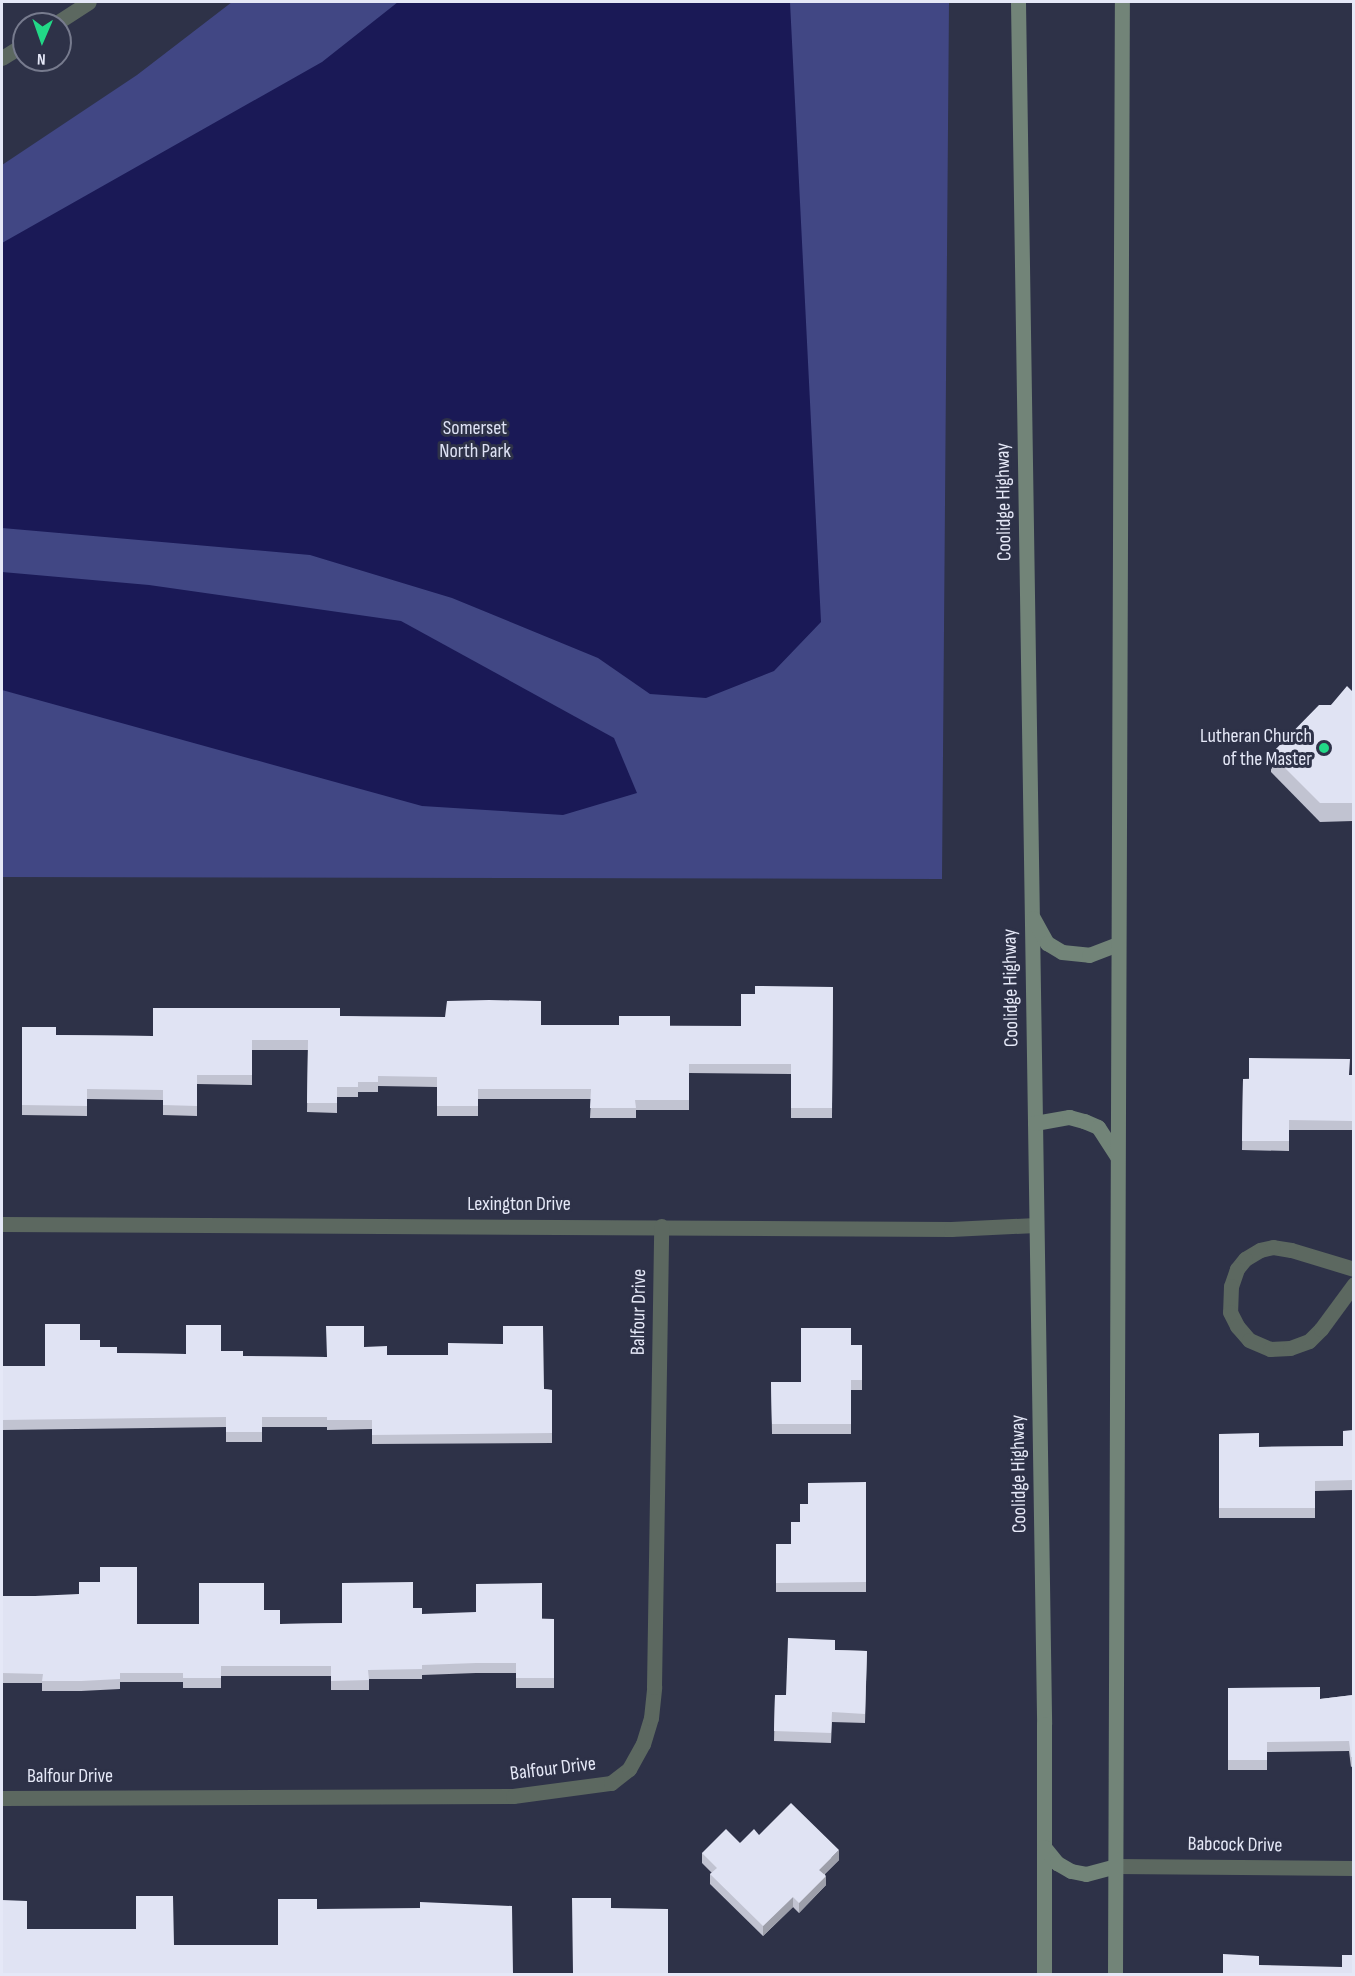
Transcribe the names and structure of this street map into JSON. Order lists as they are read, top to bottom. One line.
{"streets":{"main road":["Coolidge Highway"],"street":["Lexington Drive","Balfour Drive","Babcock Drive"]},"crossings":[["Coolidge Highway","Lexington Drive"],["Lexington Drive","Balfour Drive"]],"parks":["Somerset North Park"],"places":["Lutheran Church of the Master"],"north":"bottom"}
